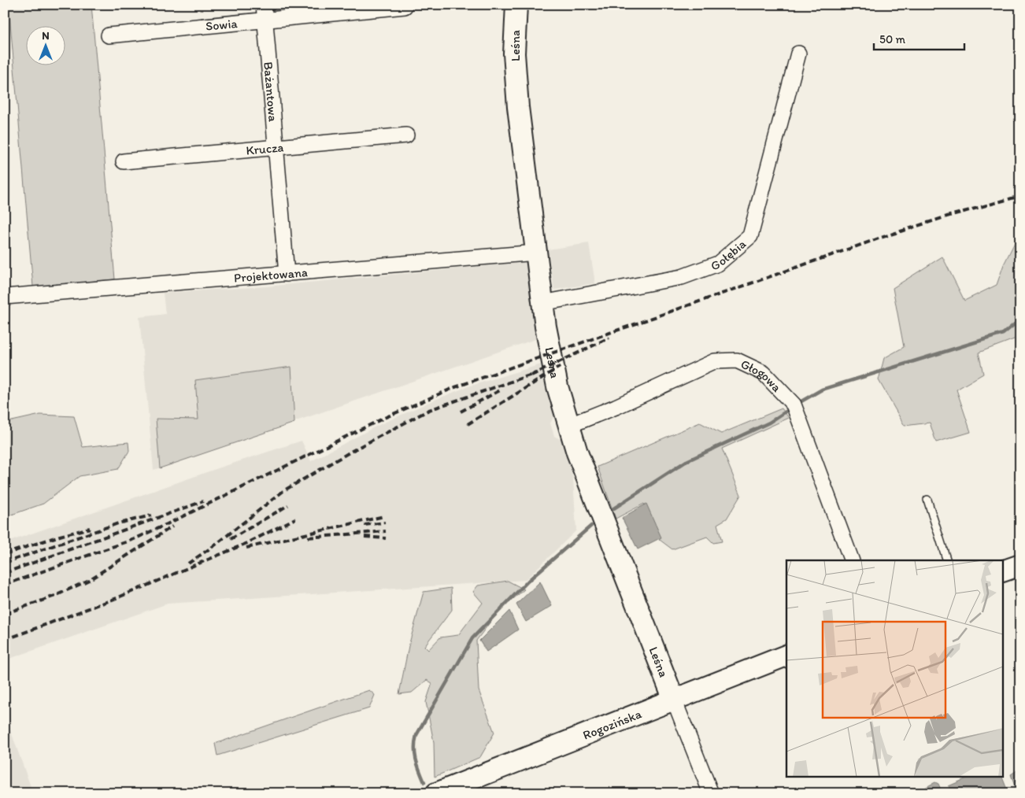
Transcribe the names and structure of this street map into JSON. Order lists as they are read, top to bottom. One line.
{"streets":{"street":["Sowia","Leśna","Bażantowa","Krucza","Gołębia","Projektowana","Głogowa","Rogozińska"]},"crossings":[["Sowia","Bażantowa"],["Leśna","Gołębia"],["Leśna","Projektowana"],["Leśna","Głogowa"],["Leśna","Rogozińska"],["Bażantowa","Krucza"],["Bażantowa","Projektowana"]],"scale_bar":"50 m","north":"top"}
